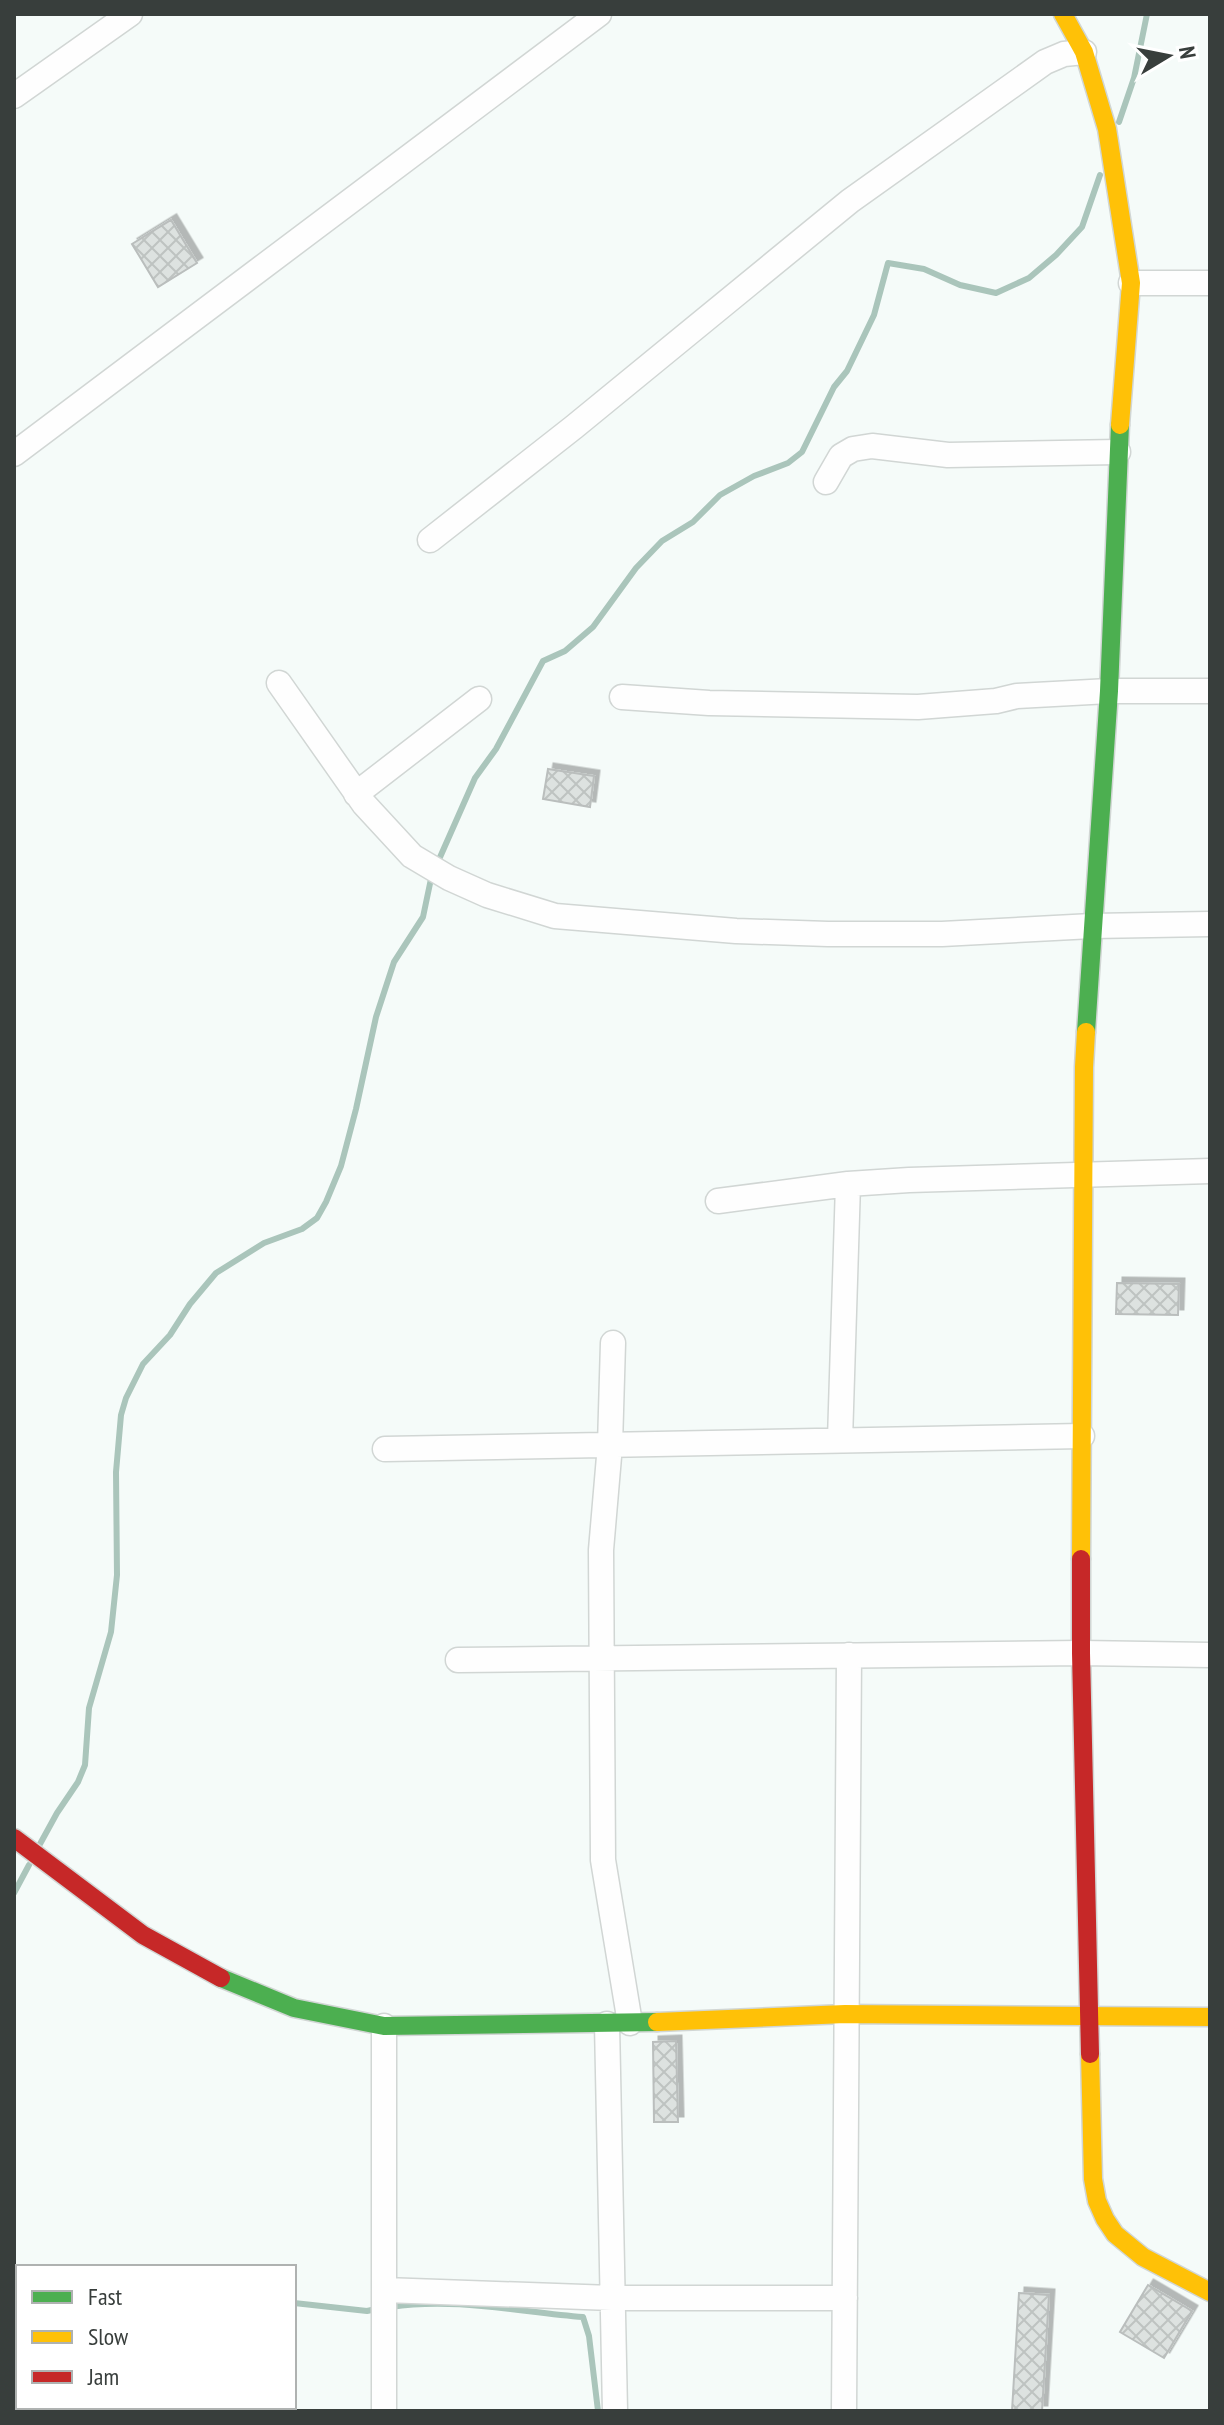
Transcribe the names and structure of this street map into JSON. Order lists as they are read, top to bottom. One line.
{"legend":["Fast","Slow","Jam"],"north":"right"}
